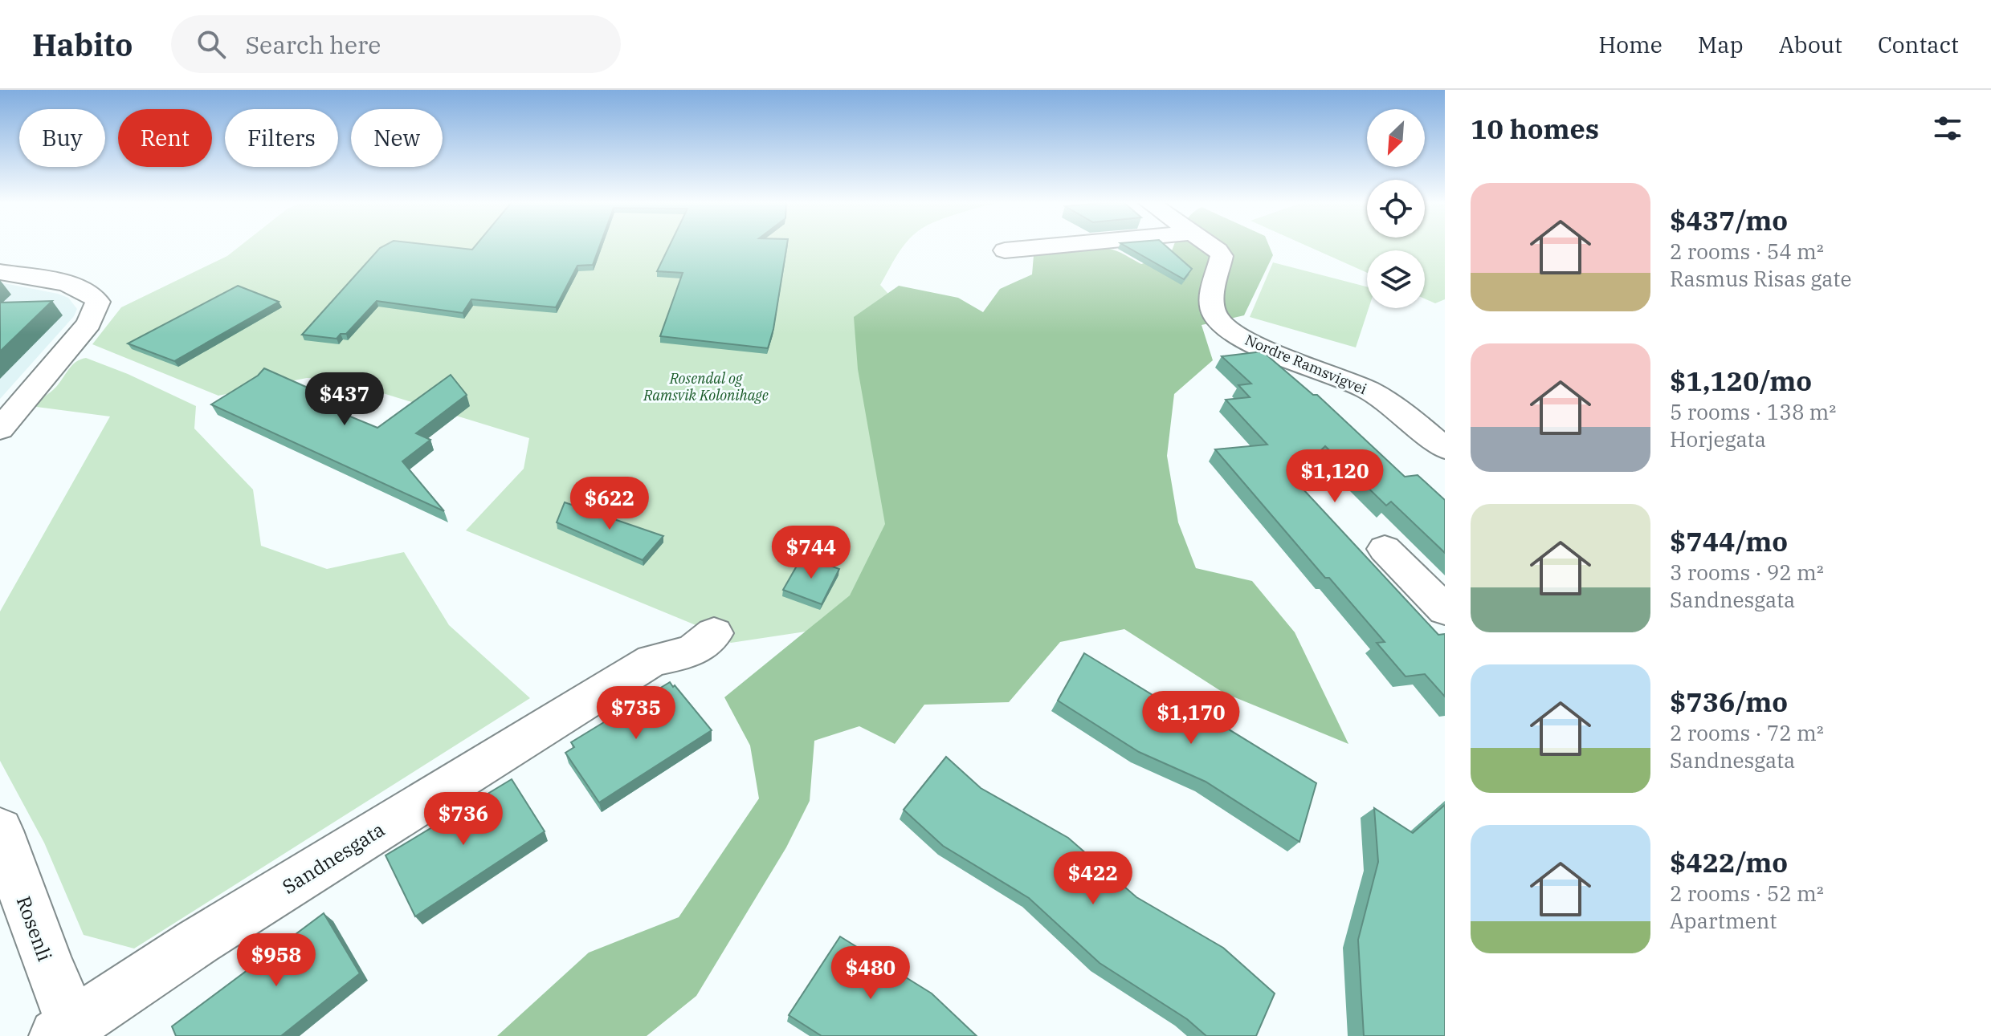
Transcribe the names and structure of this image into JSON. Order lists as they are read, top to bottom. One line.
{"streets":{"street":["Nordre Ramsvigvei","Sandnesgata","Rosenli"]},"crossings":[["Sandnesgata","Rosenli"]],"parks":["Rosendal og Ramsvik Kolonihage"],"north":"bottom left","page":{"header":"Habito","search":"Search here","nav":["Home","Map","About","Contact"],"heading":"10 homes","chip":["Buy","Rent","Filters","New"],"list":[{"name":"$437/mo","note":"2 rooms · 54 m² · Rasmus Risas gate"},{"name":"$1,120/mo","note":"5 rooms · 138 m² · Horjegata"},{"name":"$744/mo","note":"3 rooms · 92 m² · Sandnesgata"},{"name":"$736/mo","note":"2 rooms · 72 m² · Sandnesgata"},{"name":"$422/mo","note":"2 rooms · 52 m² · Apartment"}],"price":["$437","$1,120","$622","$744","$735","$1,170","$736","$422","$958","$480"]}}
